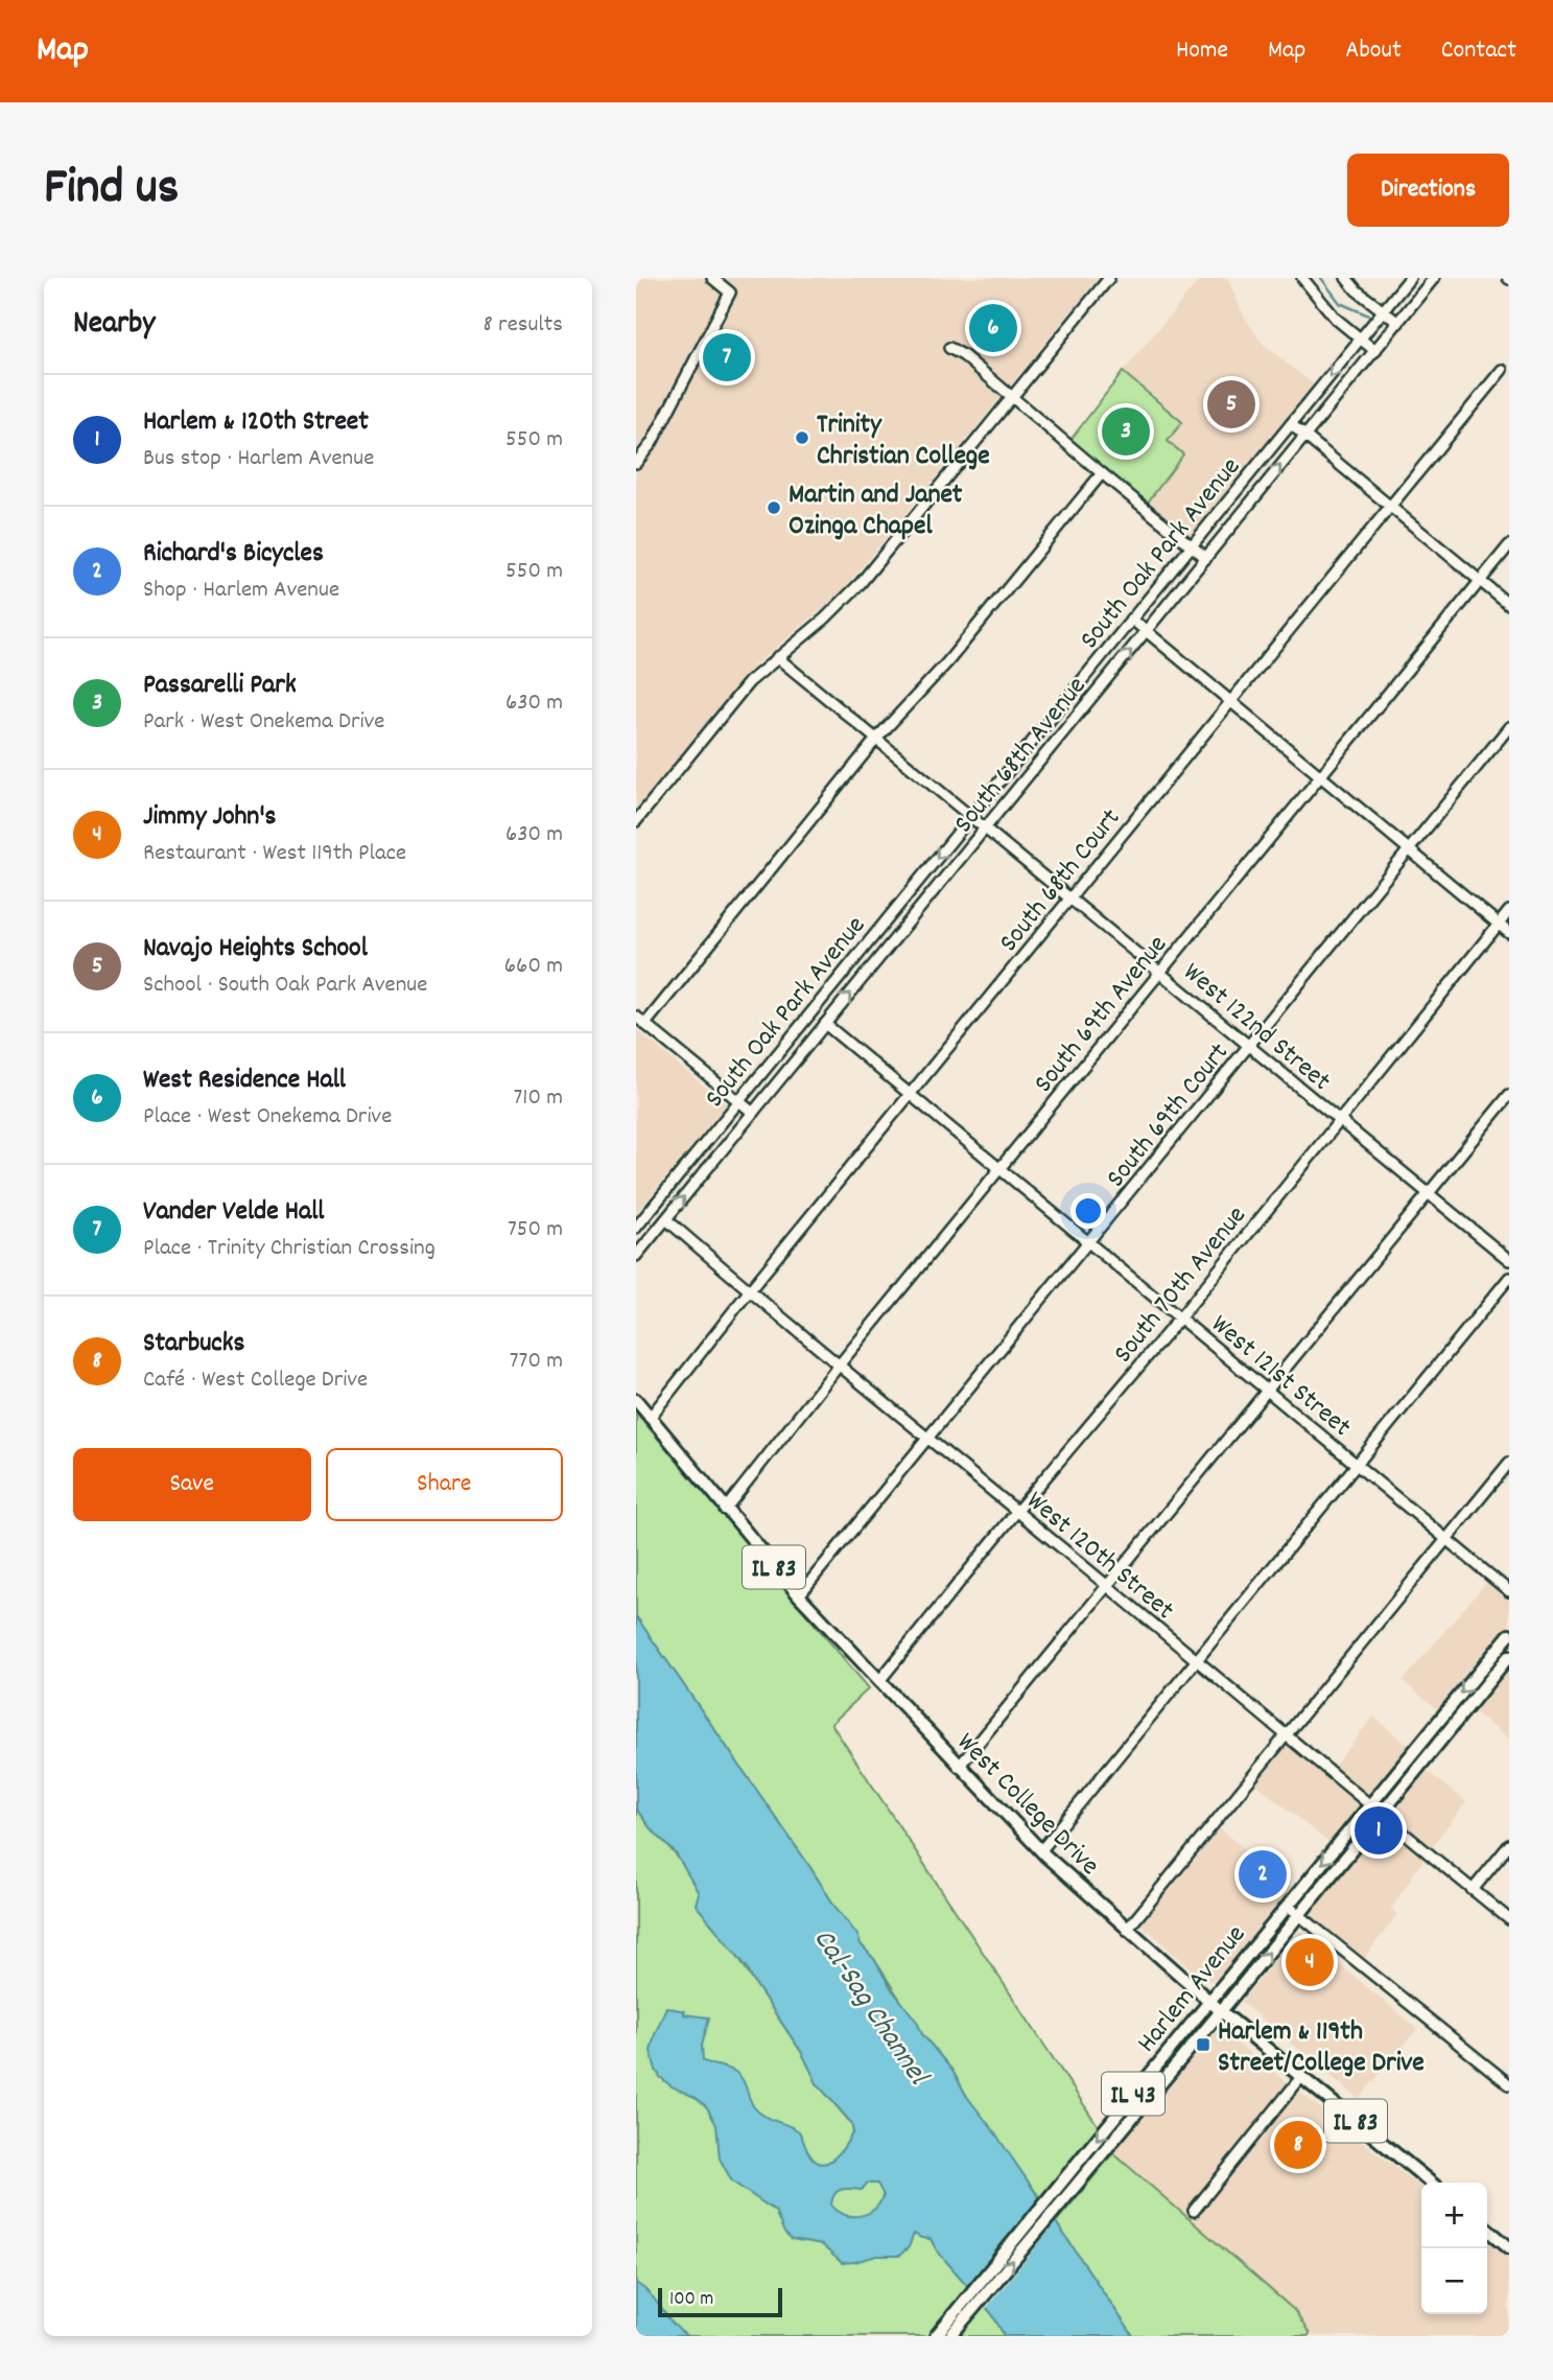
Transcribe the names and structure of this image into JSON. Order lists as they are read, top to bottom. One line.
{"streets":{"main road":["IL 83","West College Drive","Harlem Avenue","IL 43"],"street":["South Oak Park Avenue","South 68th Avenue","South 68th Court","South 69th Avenue","West 122nd Street","South 69th Court","South 70th Avenue","West 121st Street","West 120th Street"]},"crossings":[["South Oak Park Avenue","West 122nd Street"],["South 68th Avenue","West 122nd Street"],["South 68th Avenue","West 121st Street"],["South 68th Avenue","West 120th Street"],["South 68th Court","West 122nd Street"],["South 68th Court","West 121st Street"],["South 68th Court","West 120th Street"],["South 68th Court","West College Drive"],["South 69th Avenue","West 122nd Street"],["South 69th Avenue","West 121st Street"],["South 69th Avenue","West 120th Street"],["South 69th Avenue","West College Drive"],["West 122nd Street","South 69th Court"],["West 122nd Street","South 70th Avenue"],["South 69th Court","West 121st Street"],["South 69th Court","West 120th Street"],["South 69th Court","West College Drive"],["South 70th Avenue","West 121st Street"],["South 70th Avenue","West 120th Street"],["South 70th Avenue","West College Drive"],["West 120th Street","Harlem Avenue"],["West College Drive","Harlem Avenue"]],"one_way":["South Oak Park Avenue","South 68th Avenue"],"water":["Cal-Sag Channel"],"places":{"other":["Trinity Christian College","Martin and Janet Ozinga Chapel"],"transit":["Harlem & 119th Street/College Drive"]},"scale_bar":"100 m","page":{"header":"Map","nav":["Home","Map","About","Contact"],"title":"Find us","buttons":["Directions",["Save","Share"]],"heading":["Nearby","8 results"],"pins":["6","7","5","3","1","2","4","8"],"list":[{"mark":"1","name":"Harlem & 120th Street","note":"Bus stop · Harlem Avenue","value":"550 m"},{"mark":"2","name":"Richard's Bicycles","note":"Shop · Harlem Avenue","value":"550 m"},{"mark":"3","name":"Passarelli Park","note":"Park · West Onekema Drive","value":"630 m"},{"mark":"4","name":"Jimmy John's","note":"Restaurant · West 119th Place","value":"630 m"},{"mark":"5","name":"Navajo Heights School","note":"School · South Oak Park Avenue","value":"660 m"},{"mark":"6","name":"West Residence Hall","note":"Place · West Onekema Drive","value":"710 m"},{"mark":"7","name":"Vander Velde Hall","note":"Place · Trinity Christian Crossing","value":"750 m"},{"mark":"8","name":"Starbucks","note":"Café · West College Drive","value":"770 m"}],"map_buttons":["+","−"],"scale":"100 m"}}
